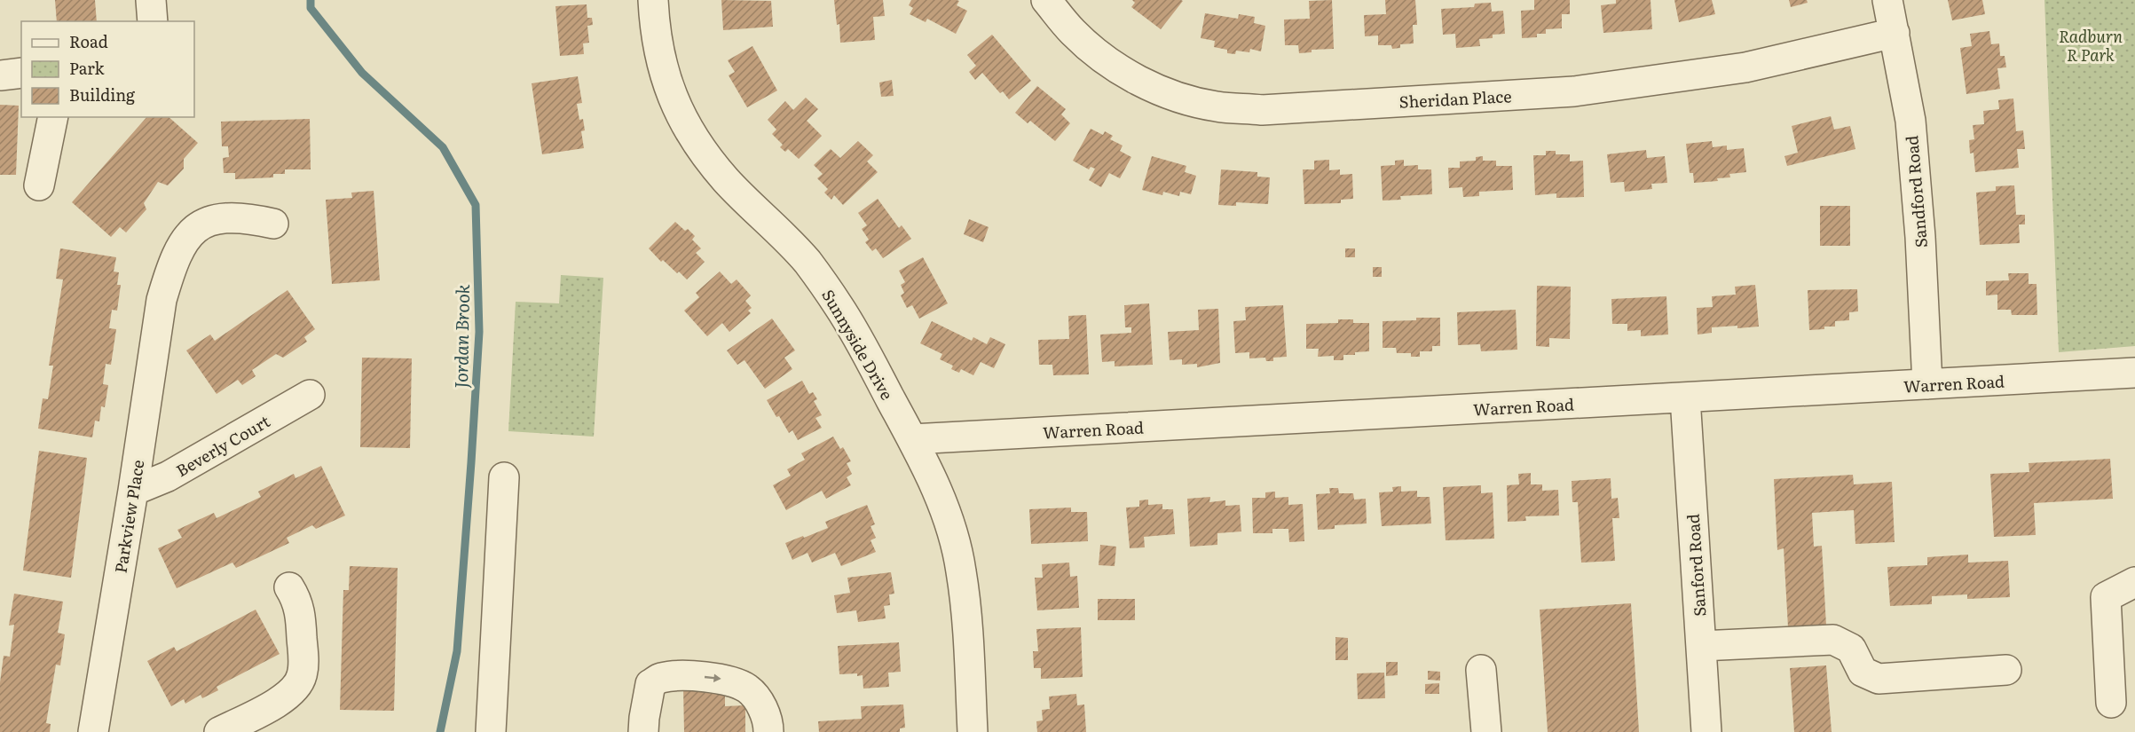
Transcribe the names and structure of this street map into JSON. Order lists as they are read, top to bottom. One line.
{"streets":{"street":["Sheridan Place","Sandford Road","Sunnyside Drive","Warren Road","Beverly Court","Parkview Place","Sanford Road"]},"crossings":[["Sheridan Place","Sandford Road"],["Sandford Road","Warren Road"],["Sunnyside Drive","Warren Road"],["Warren Road","Sanford Road"],["Beverly Court","Parkview Place"]],"water":["Jordan Brook"],"parks":["Radburn R Park"],"legend":["Road","Park","Building"]}
